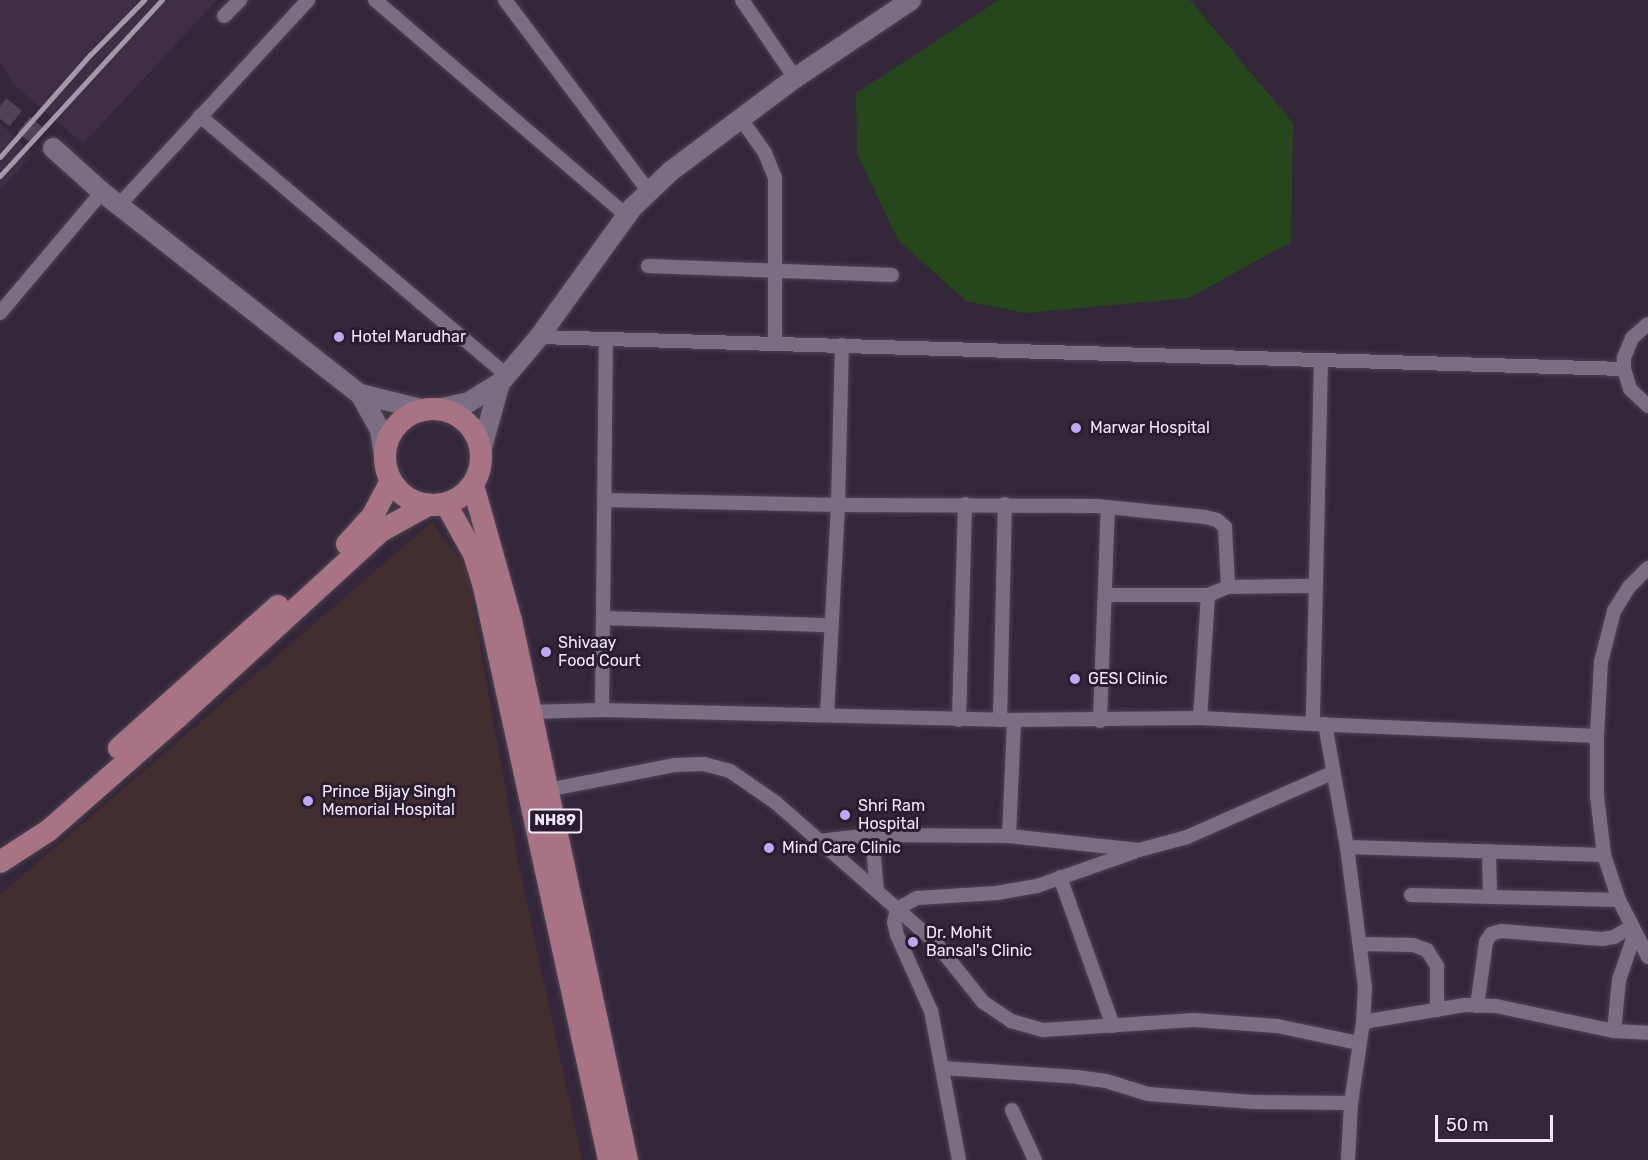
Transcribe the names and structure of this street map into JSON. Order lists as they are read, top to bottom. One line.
{"streets":{"main road":["NH89"]},"places":["Hotel Marudhar","Marwar Hospital","Shivaay Food Court","GESI Clinic","Prince Bijay Singh Memorial Hospital","Shri Ram Hospital","Mind Care Clinic","Dr. Mohit Bansal's Clinic"],"scale_bar":"50 m"}
